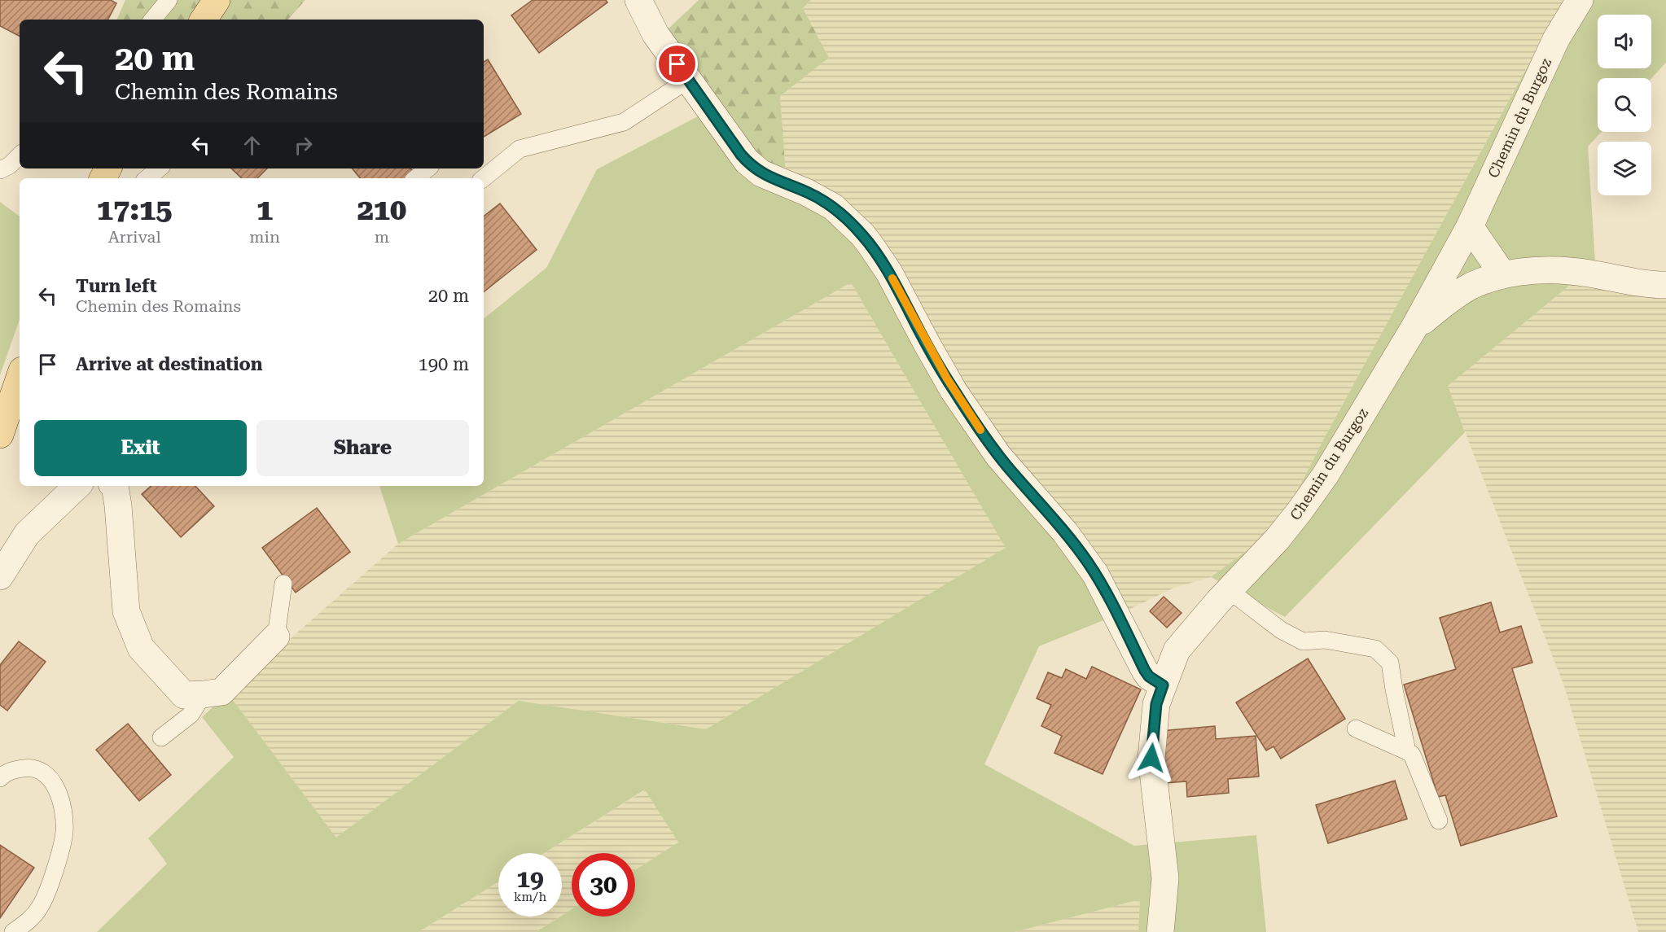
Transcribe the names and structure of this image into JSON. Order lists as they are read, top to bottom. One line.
{"streets":{"street":["Chemin du Burgoz"]},"page":{"turn":["20 m","Chemin des Romains"],"eta":["17:15","Arrival","1","min","210","m"],"list":[{"name":"Turn left","note":"Chemin des Romains","value":"20 m"},{"name":"Arrive at destination","value":"190 m"}],"buttons":["Exit","Share"],"speed":"19 km/h","limit":"30"}}
